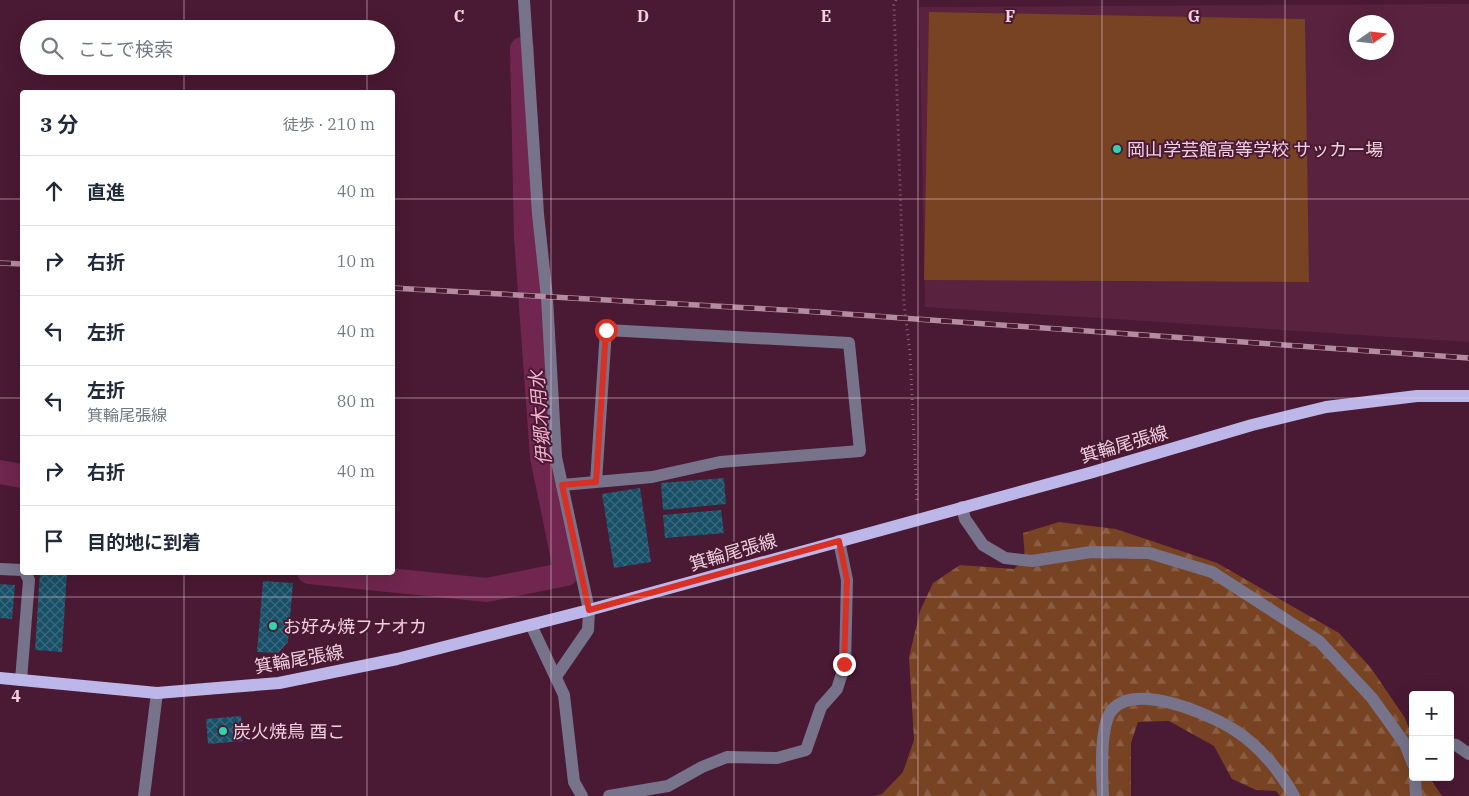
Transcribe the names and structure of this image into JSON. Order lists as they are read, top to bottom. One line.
{"streets":{"main road":["箕輪尾張線"]},"water":["伊郷木用水"],"places":["岡山学芸館高等学校 サッカー場","お好み焼フナオカ","炭火焼鳥 酉こ"],"north":"right","page":{"search":"ここで検索","heading":["3 分","徒歩 · 210 m"],"list":[["直進","40 m"],["右折","10 m"],["左折","40 m"],["左折","箕輪尾張線","80 m"],["右折","40 m"],"目的地に到着"],"map_buttons":["+","−"]},"grid":{"columns":["C","D","E","F","G"],"rows":["4"]}}
